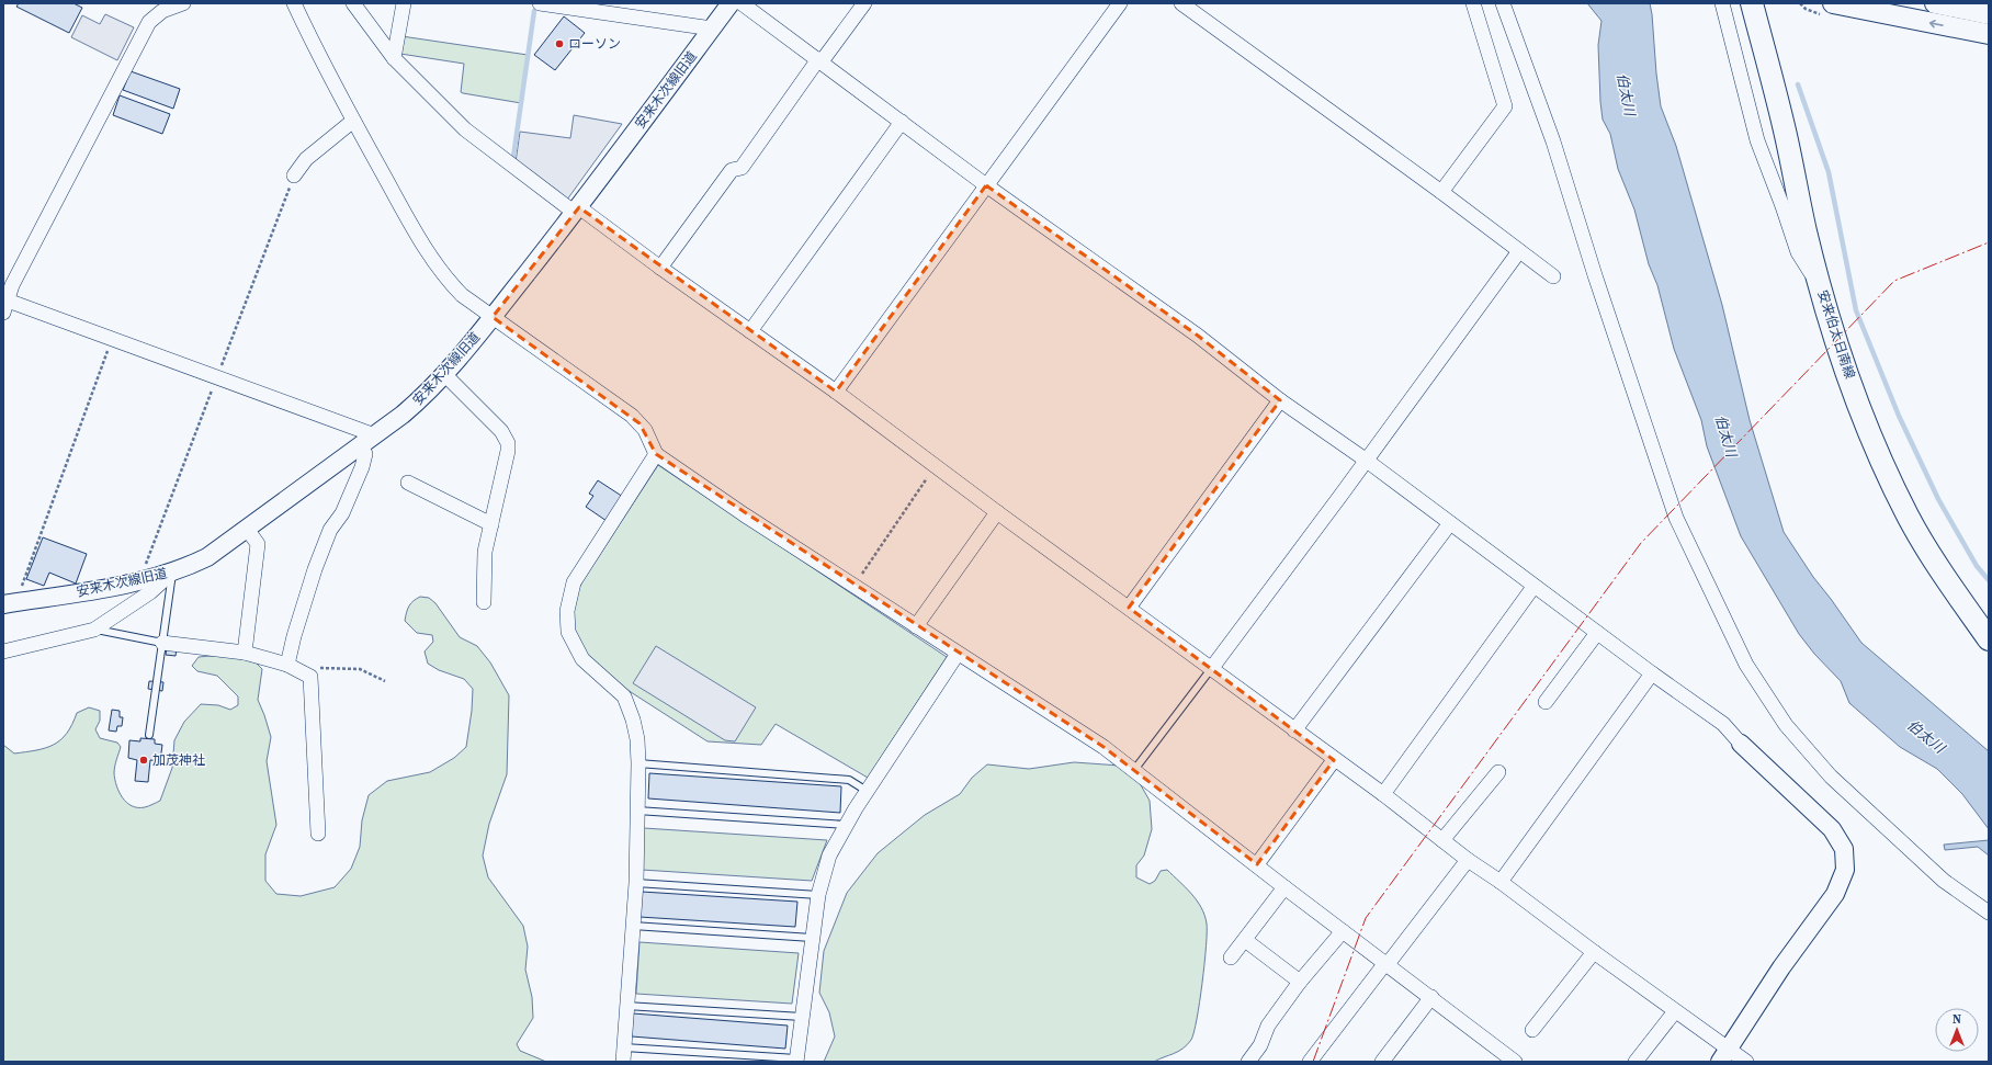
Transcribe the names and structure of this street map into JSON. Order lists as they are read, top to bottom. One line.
{"streets":{"main road":["安来伯太日南線"],"street":["安来木次線旧道"]},"water":["伯太川"],"places":["ローソン","加茂神社"],"north":"top"}
